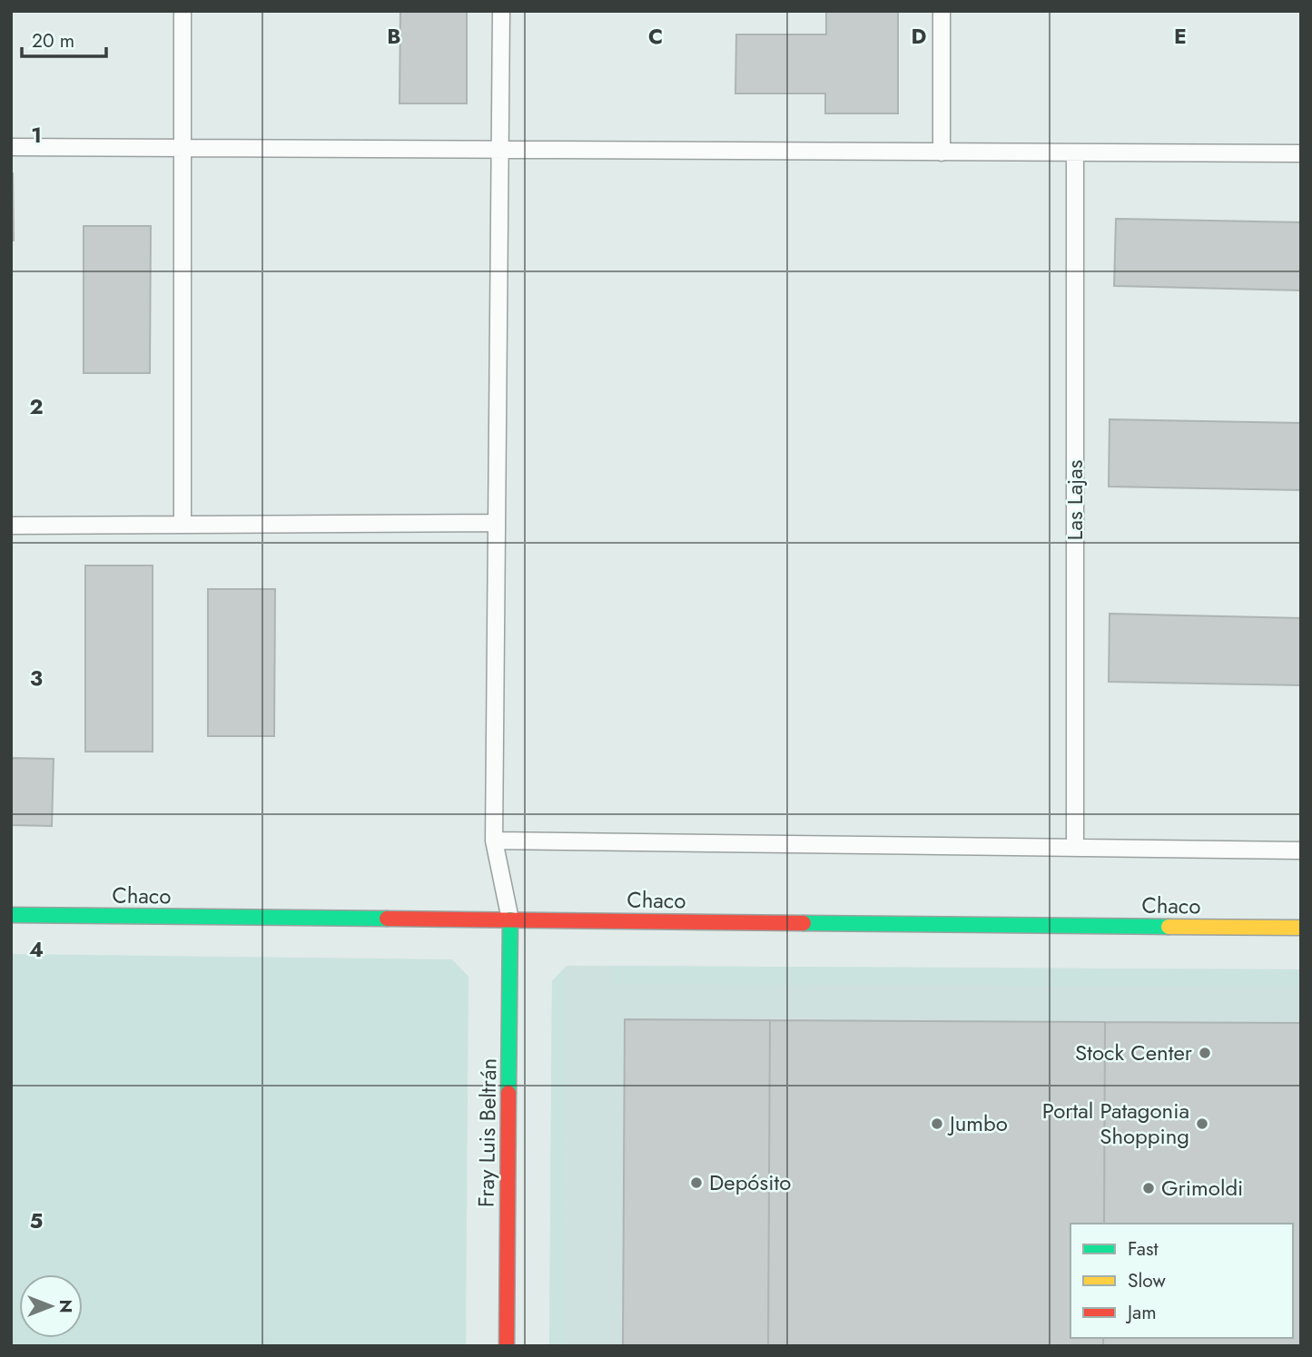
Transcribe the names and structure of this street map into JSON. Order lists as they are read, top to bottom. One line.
{"streets":{"street":["Chaco","Fray Luis Beltrán"],"lane":["Las Lajas"]},"crossings":[["Chaco","Fray Luis Beltrán"]],"places":["Stock Center","Jumbo","Portal Patagonia Shopping","Depósito","Grimoldi"],"legend":["Fast","Slow","Jam"],"scale_bar":"20 m","north":"right","grid":{"columns":["B","C","D","E"],"rows":["1","2","3","4","5"]}}
